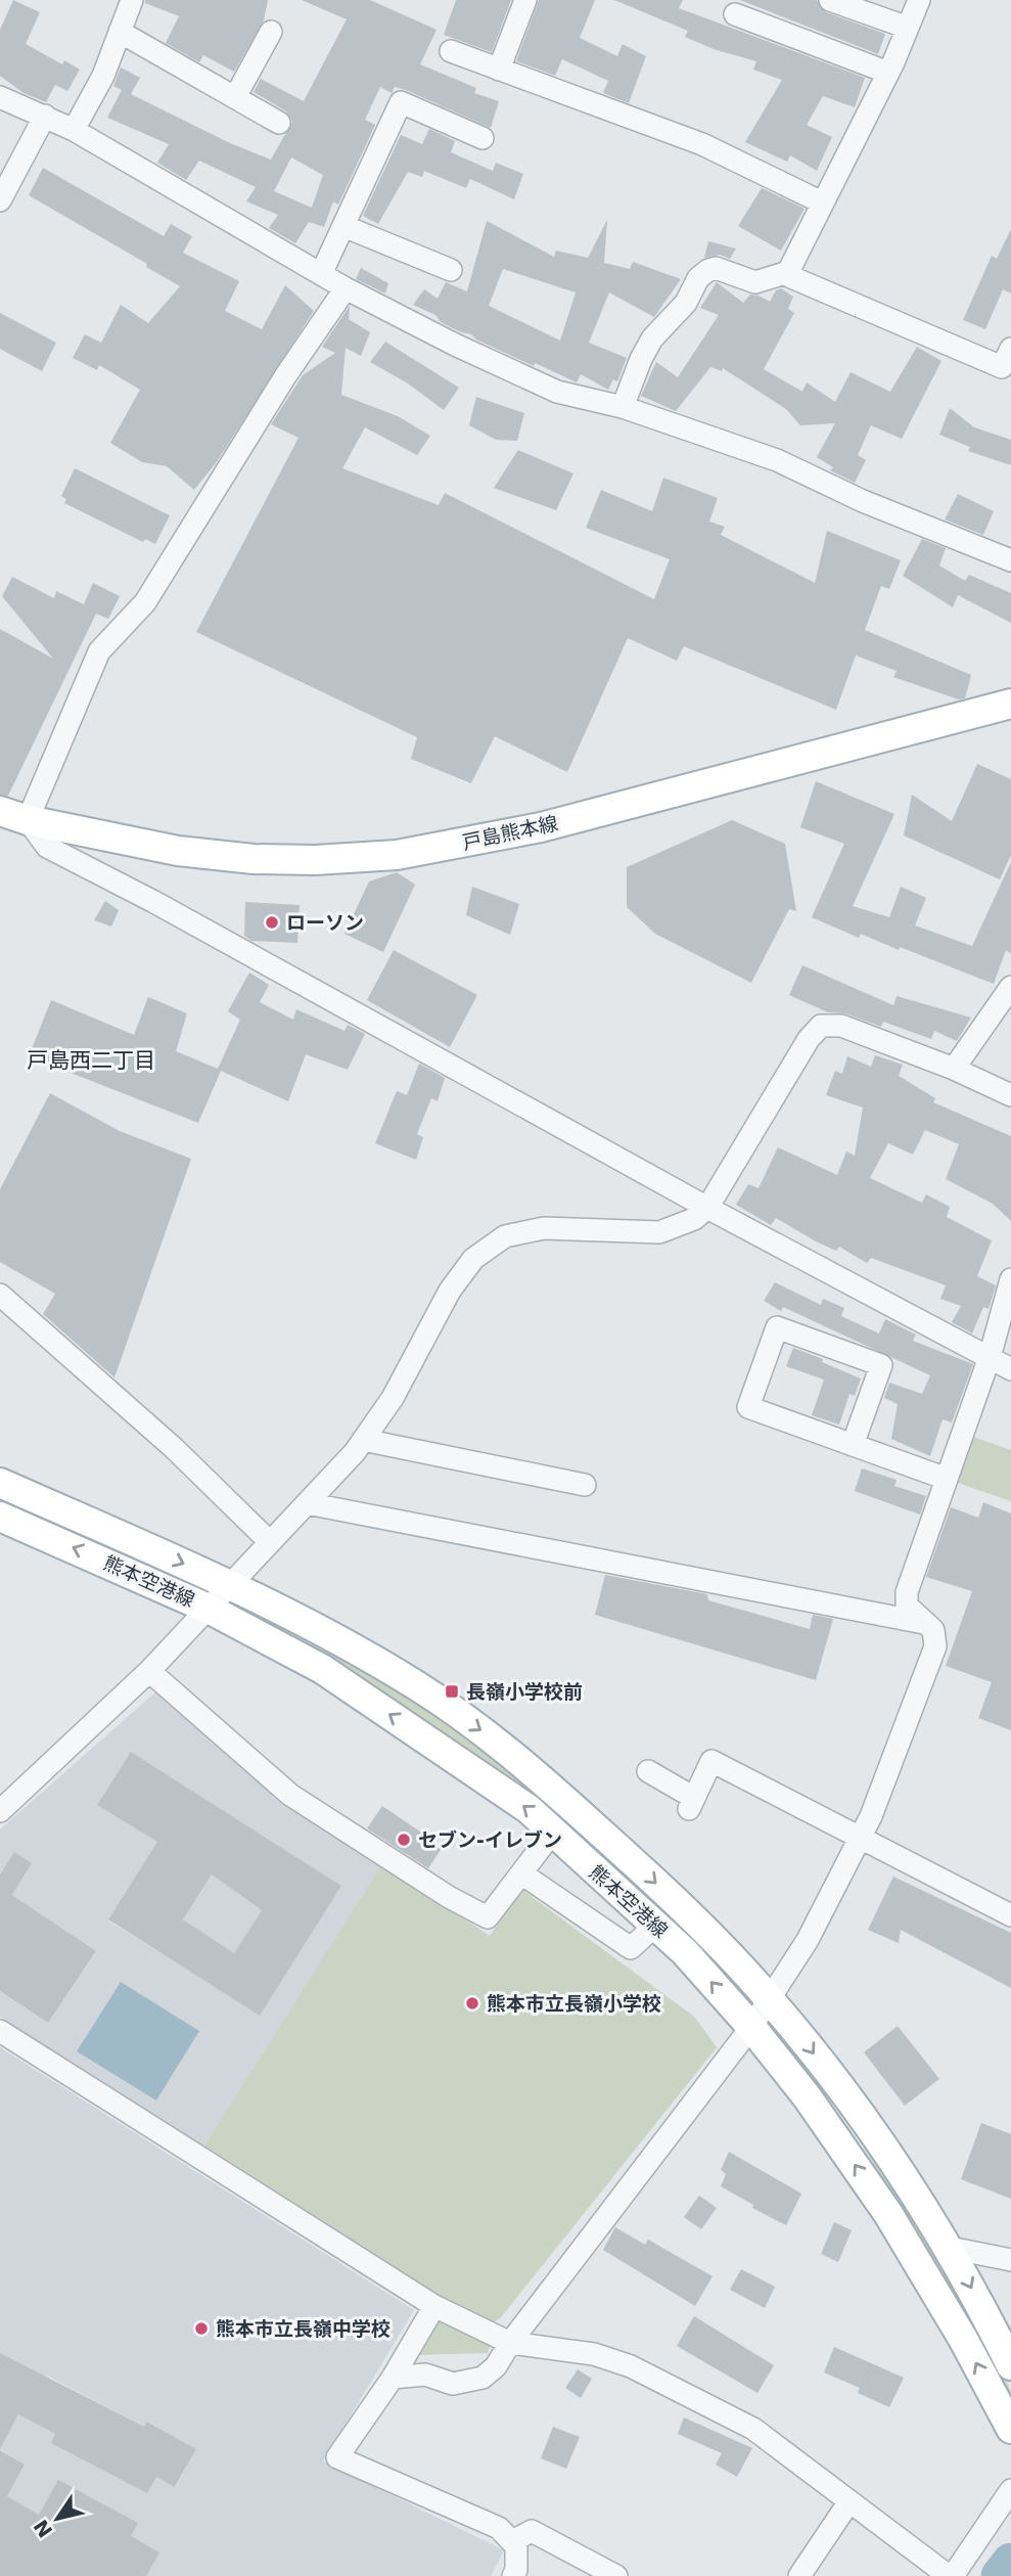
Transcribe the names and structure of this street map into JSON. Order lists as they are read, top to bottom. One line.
{"streets":{"main road":["戸島熊本線","熊本空港線"]},"districts":["戸島西二丁目"],"places":{"other":["ローソン","セブン-イレブン","熊本市立長嶺小学校","熊本市立長嶺中学校"],"transit":["長嶺小学校前"]},"north":"bottom left"}
